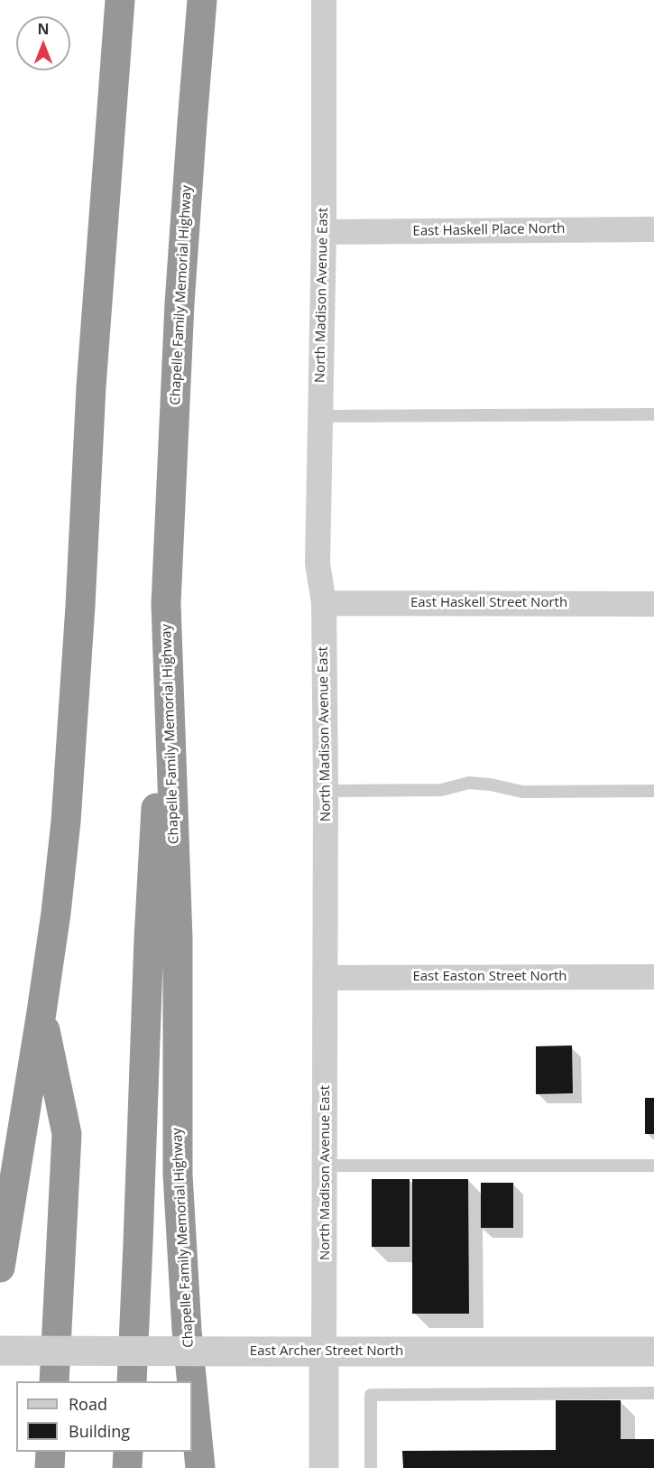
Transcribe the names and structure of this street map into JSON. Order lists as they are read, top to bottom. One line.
{"streets":{"highway":["Chapelle Family Memorial Highway"],"street":["East Haskell Place North","North Madison Avenue East","East Haskell Street North","East Easton Street North","East Archer Street North"]},"crossings":[["East Haskell Place North","North Madison Avenue East"],["North Madison Avenue East","East Haskell Street North"],["North Madison Avenue East","East Easton Street North"],["North Madison Avenue East","East Archer Street North"]],"legend":["Road","Building"],"north":"top"}
